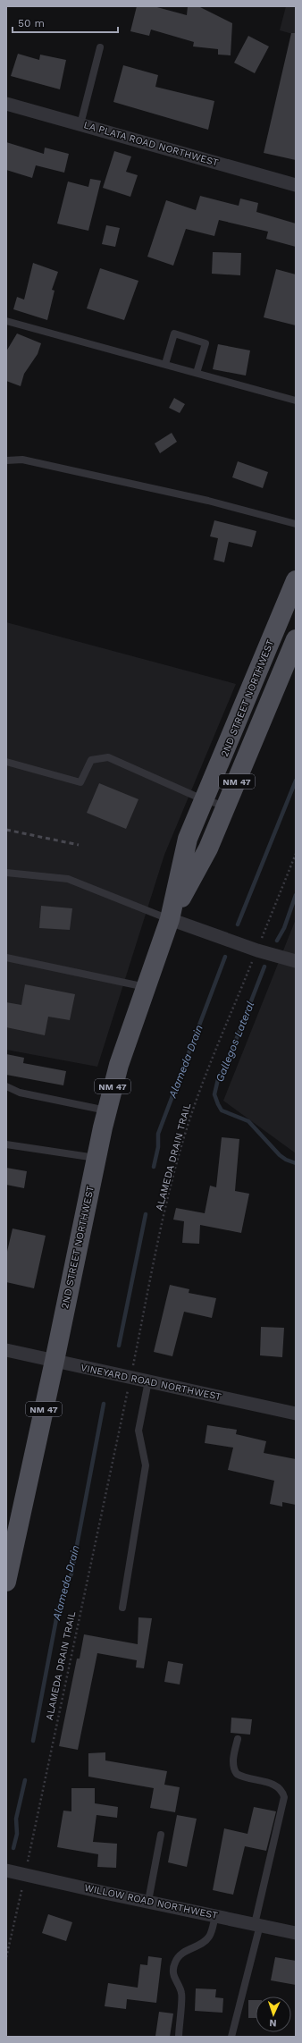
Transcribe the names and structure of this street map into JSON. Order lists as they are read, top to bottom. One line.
{"streets":{"main road":["2ND STREET NORTHWEST","NM 47"],"street":["LA PLATA ROAD NORTHWEST","VINEYARD ROAD NORTHWEST","WILLOW ROAD NORTHWEST"],"path":["ALAMEDA DRAIN TRAIL"]},"crossings":[["2ND STREET NORTHWEST","VINEYARD ROAD NORTHWEST"]],"water":["Gallegos Lateral","Alameda Drain"],"scale_bar":"50 m","north":"bottom"}
